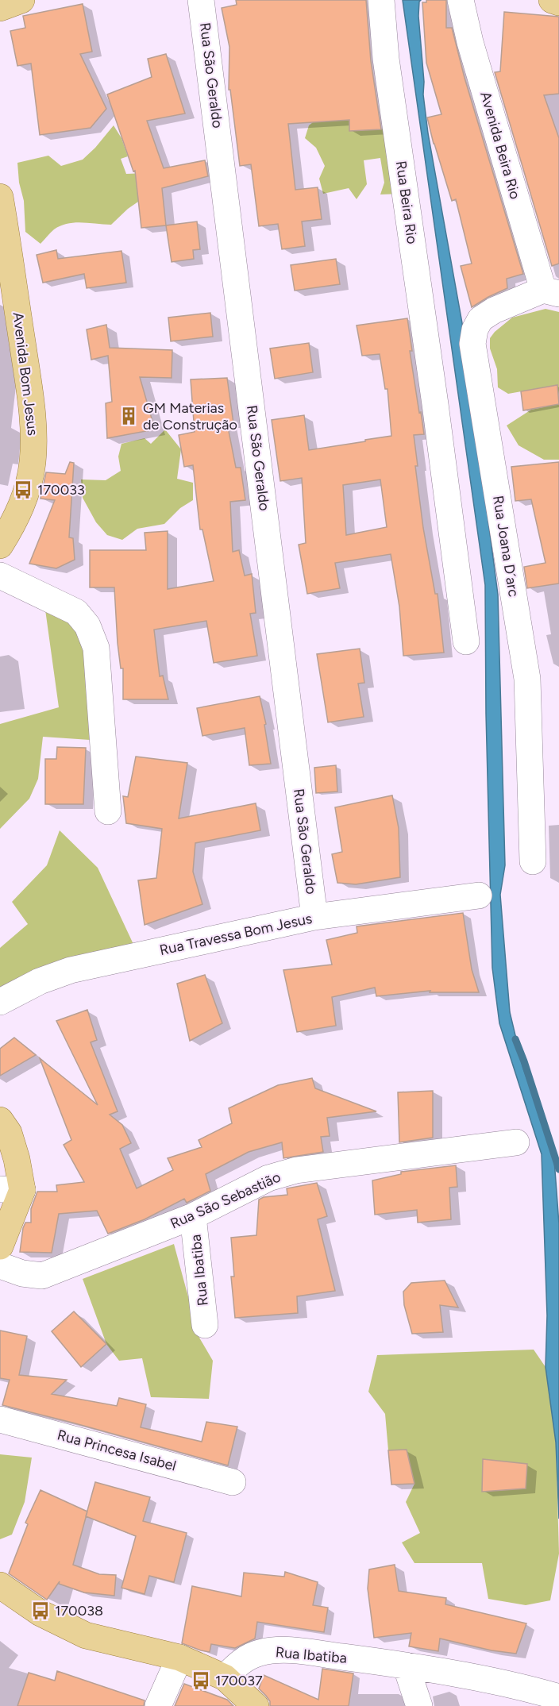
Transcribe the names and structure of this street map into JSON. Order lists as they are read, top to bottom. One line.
{"streets":{"main road":["Avenida Bom Jesus"],"street":["Rua São Geraldo","Avenida Beira Rio","Rua Beira Rio","Rua Joana D´arc","Rua Travessa Bom Jesus","Rua São Sebastião","Rua Ibatiba","Rua Princesa Isabel"]},"crossings":[["Rua São Geraldo","Rua Travessa Bom Jesus"],["Avenida Beira Rio","Rua Joana D´arc"],["Rua São Sebastião","Rua Ibatiba"]],"places":{"building":["GM Materias de Construção"],"bus stop":["170033","170038","170037"]}}
